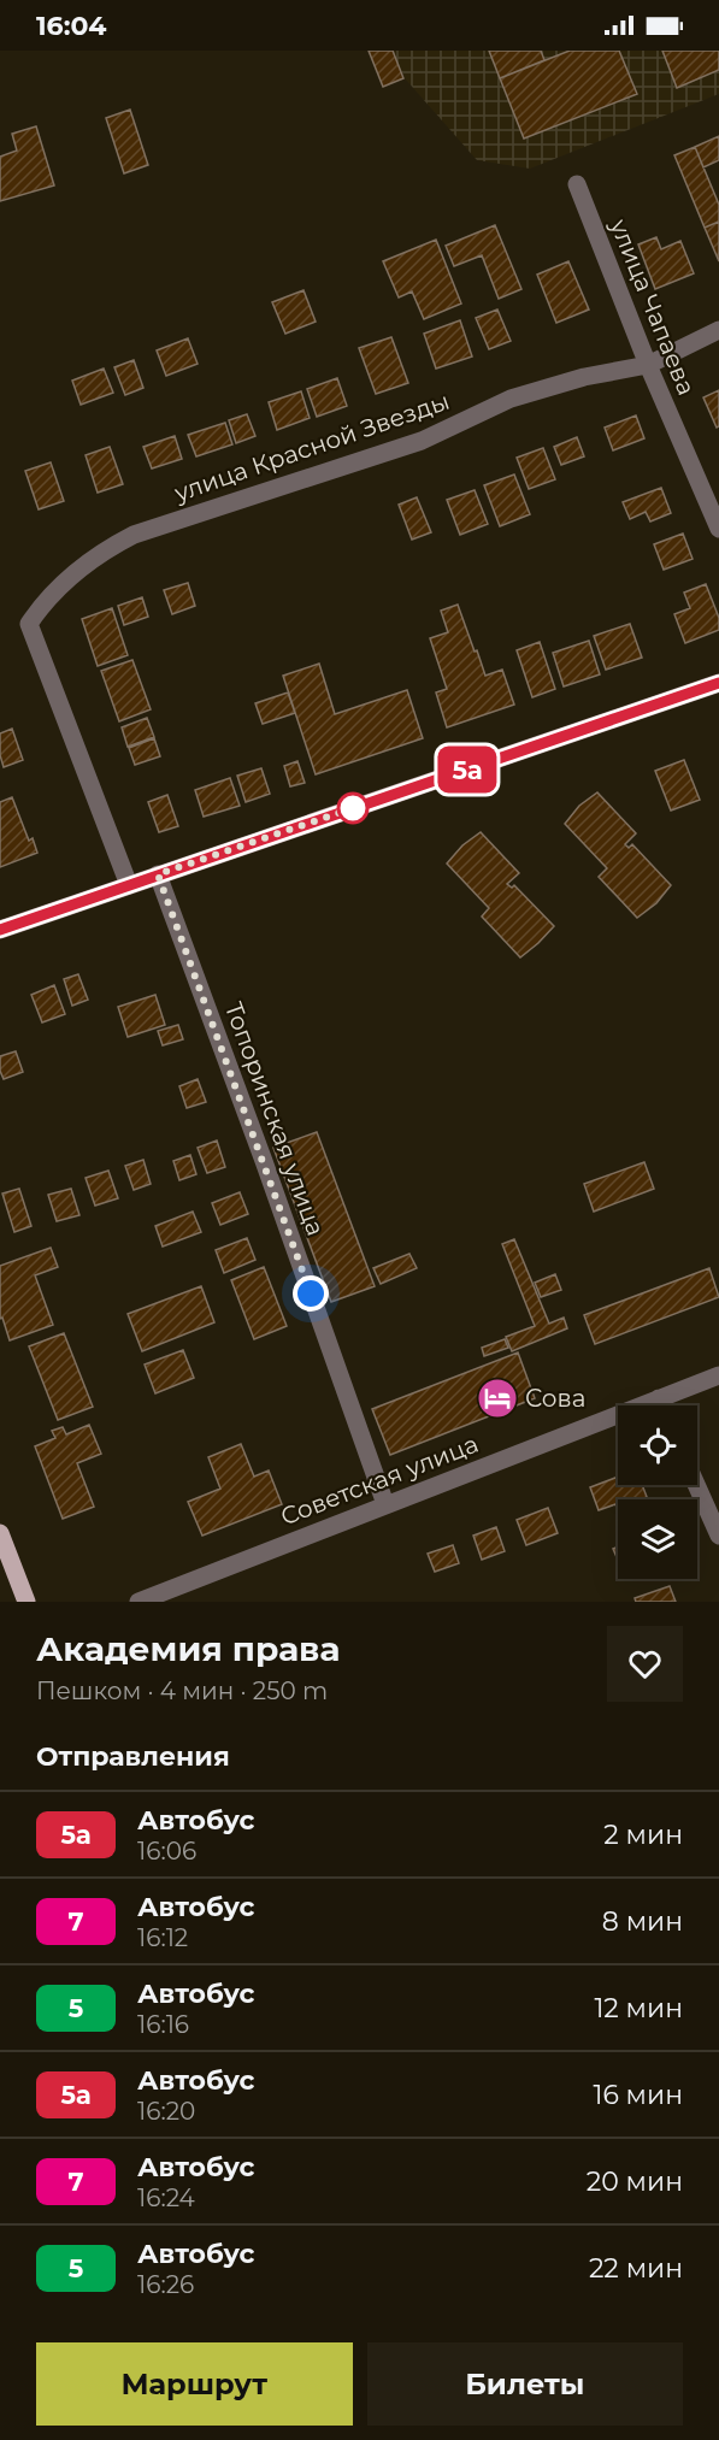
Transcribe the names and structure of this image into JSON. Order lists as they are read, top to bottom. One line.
{"streets":{"street":["улица Чапаева","улица Красной Звезды","Топоринская улица","Советская улица"]},"crossings":[["улица Чапаева","улица Красной Звезды"],["Топоринская улица","Советская улица"]],"places":{"hotel":["Сова"]},"lines":["bus line 5а"],"page":{"status":"16:04","on_map":"5а","heading":[["Академия права","Пешком · 4 мин · 250 m"],"Отправления"],"list":[{"mark":"5а","name":"Автобус","note":"16:06","value":"2 мин"},{"mark":"7","name":"Автобус","note":"16:12","value":"8 мин"},{"mark":"5","name":"Автобус","note":"16:16","value":"12 мин"},{"mark":"5а","name":"Автобус","note":"16:20","value":"16 мин"},{"mark":"7","name":"Автобус","note":"16:24","value":"20 мин"},{"mark":"5","name":"Автобус","note":"16:26","value":"22 мин"}],"buttons":["Маршрут","Билеты"]}}
